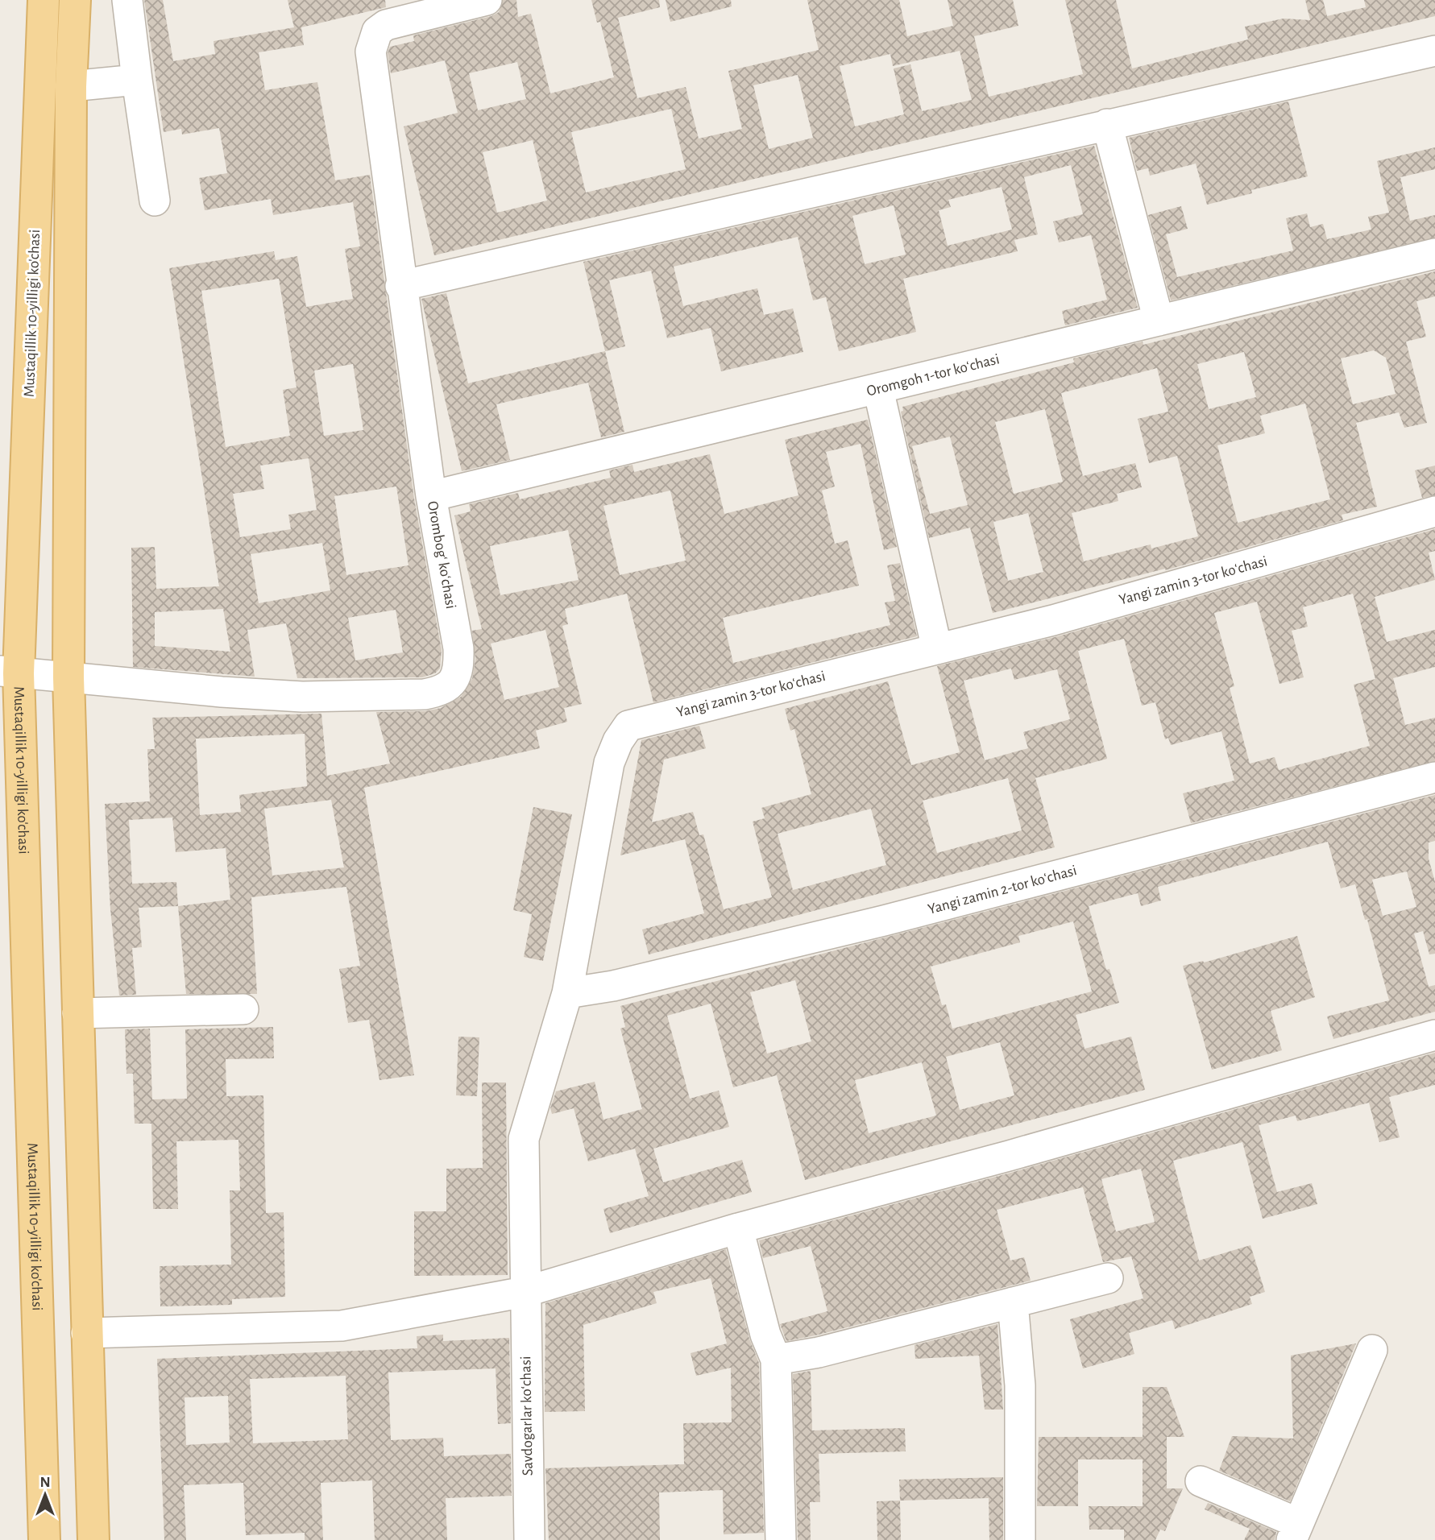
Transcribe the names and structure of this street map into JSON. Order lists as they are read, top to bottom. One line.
{"streets":{"main road":["Mustaqillik 10-yilligi ko'chasi"],"street":["Oromgoh 1-tor koʻchasi","Orombogʻ koʻchasi","Yangi zamin 3-tor koʻchasi","Yangi zamin 2-tor koʻchasi","Savdogarlar koʻchasi"]},"crossings":[["Mustaqillik 10-yilligi ko'chasi","Orombogʻ koʻchasi"],["Oromgoh 1-tor koʻchasi","Orombogʻ koʻchasi"],["Yangi zamin 3-tor koʻchasi","Yangi zamin 2-tor koʻchasi"],["Yangi zamin 3-tor koʻchasi","Savdogarlar koʻchasi"]],"north":"top"}
